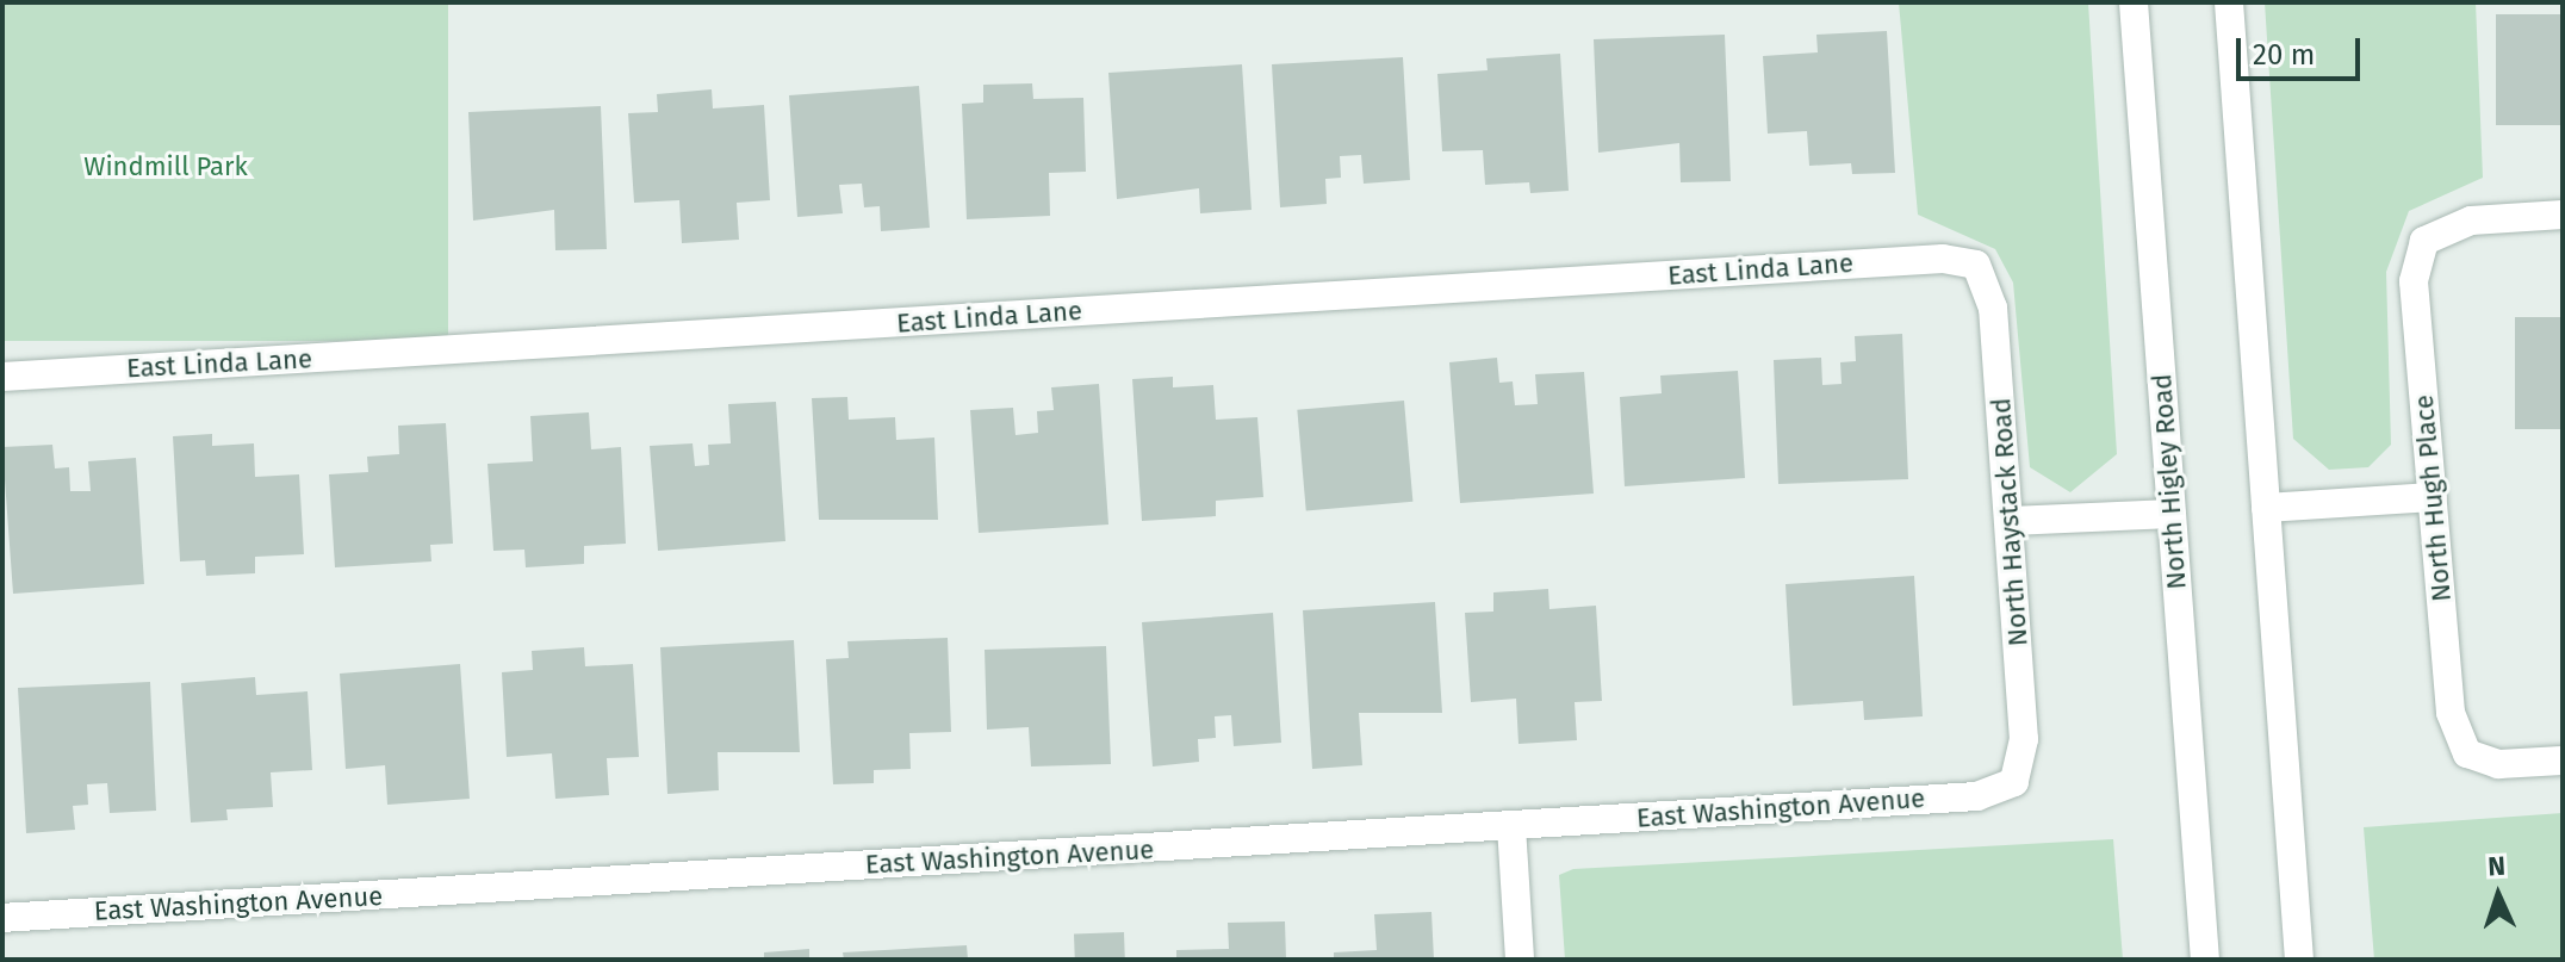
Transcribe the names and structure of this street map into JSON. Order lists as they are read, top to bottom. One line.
{"streets":{"street":["East Linda Lane","North Higley Road","North Hugh Place","North Haystack Road","East Washington Avenue"]},"crossings":[["East Linda Lane","North Haystack Road"],["North Haystack Road","East Washington Avenue"]],"parks":["Windmill Park"],"scale_bar":"20 m","north":"top"}
